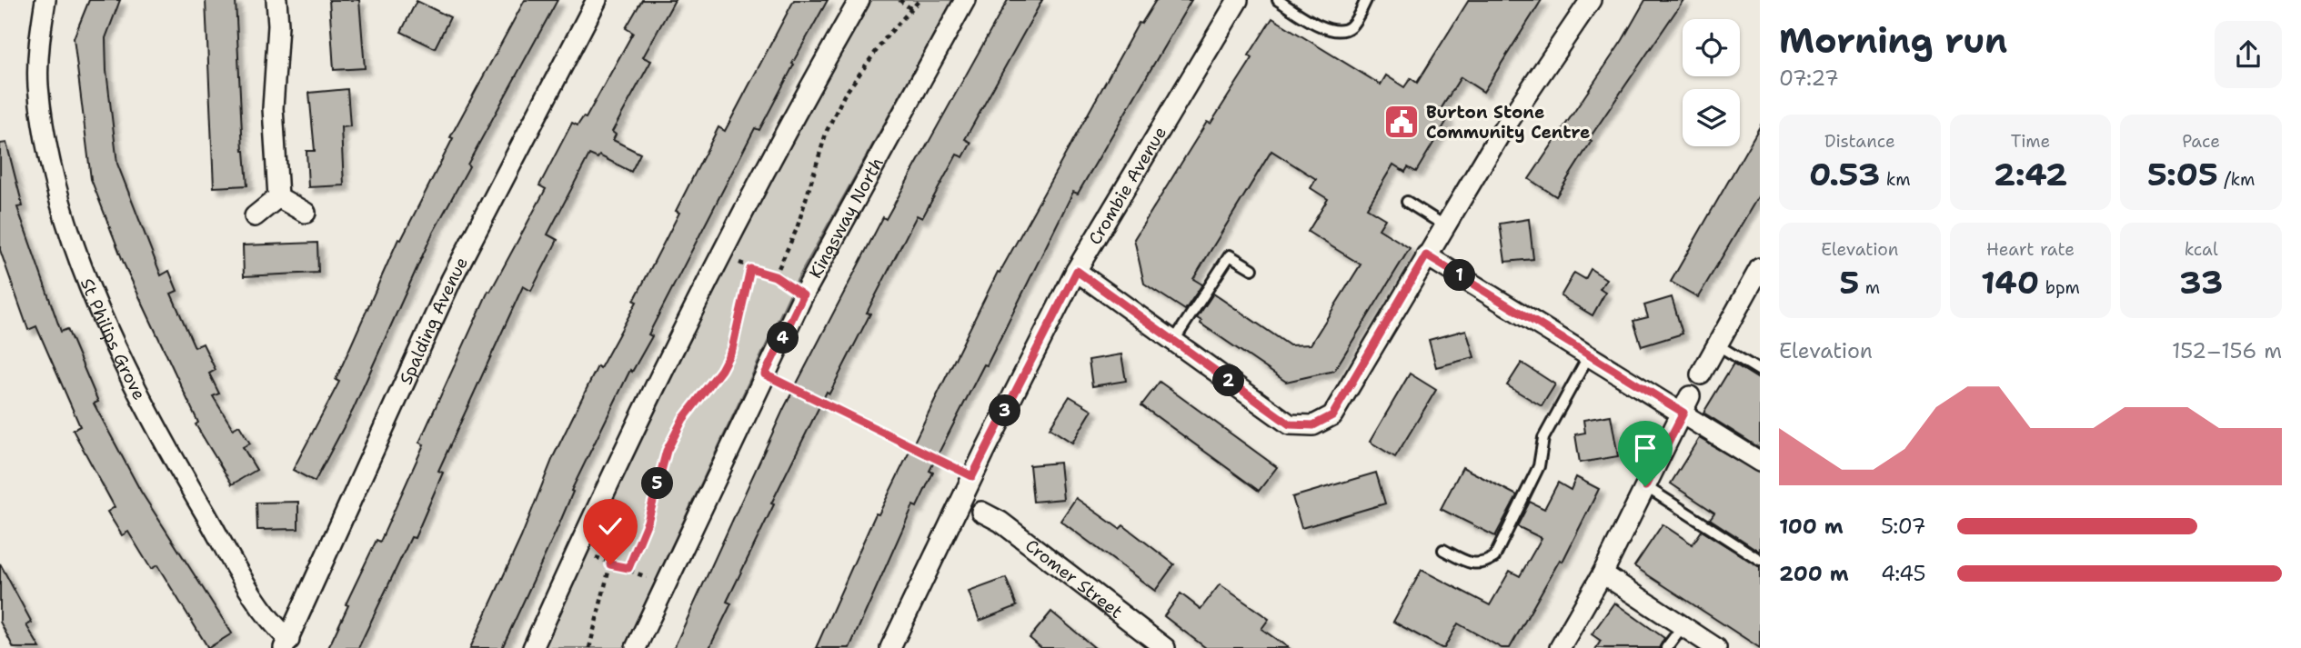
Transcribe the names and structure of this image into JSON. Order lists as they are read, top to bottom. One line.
{"streets":{"street":["Crombie Avenue","Kingsway North","Spalding Avenue","St Philips Grove","Cromer Street"]},"crossings":[["Spalding Avenue","St Philips Grove"]],"places":{"public building":["Burton Stone Community Centre"]},"page":{"heading":["Morning run","07:27"],"stats":[["Distance","0.53 km"],["Time","2:42"],["Pace","5:05 /km"],["Elevation","5 m"],["Heart rate","140 bpm"],["kcal","33"]],"pins":["1","4","2","3","5"],"chart":["Elevation","152–156 m"],"list":[{"name":"100 m","note":"5:07"},{"name":"200 m","note":"4:45"}]}}
